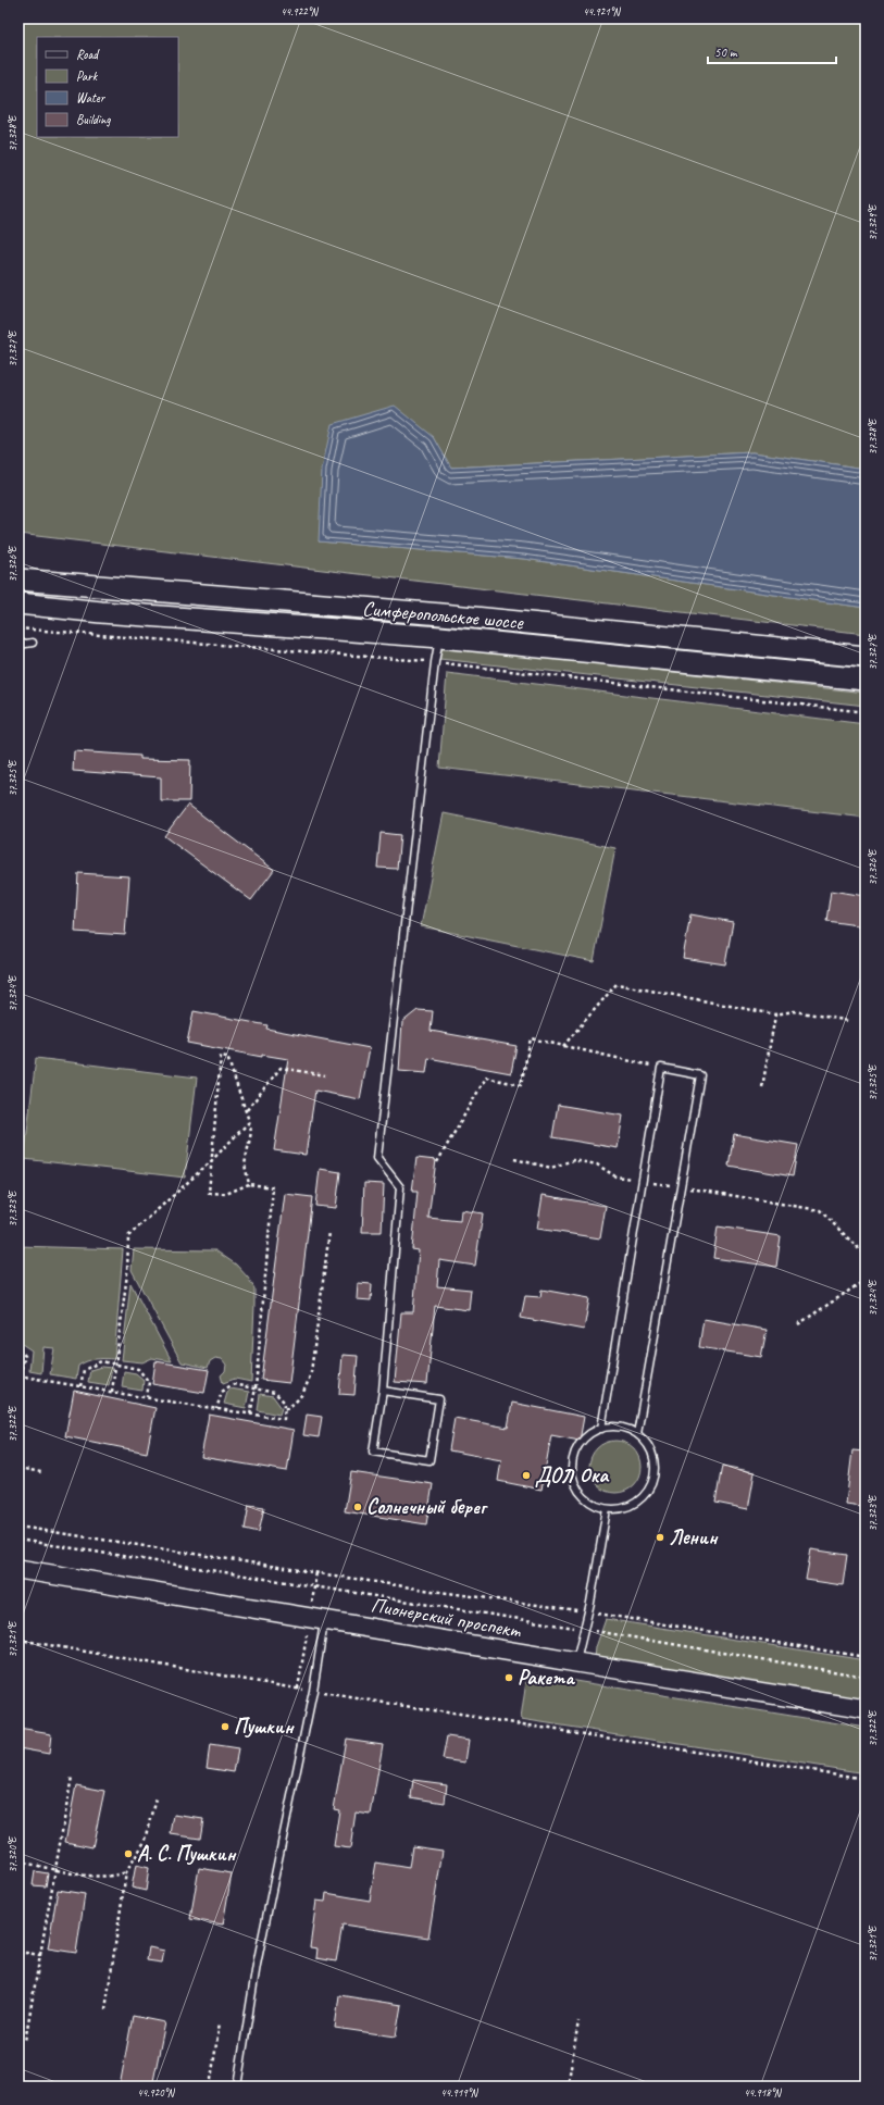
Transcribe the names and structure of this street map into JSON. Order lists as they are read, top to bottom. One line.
{"streets":{"main road":["Симферопольское шоссе"],"street":["Пионерский проспект"]},"places":["ДОЛ Ока","Солнечный берег","Ленин","Ракета","Пушкин","А. С. Пушкин"],"legend":["Road","Park","Water","Building"],"scale_bar":"50 m","coordinates":["44.922°N","44.921°N","37.328°E","37.329°E","37.327°E","37.326°E","37.325°E","37.324°E","37.323°E","37.322°E","37.321°E","37.320°E","44.920°N","44.919°N","44.918°N"]}
